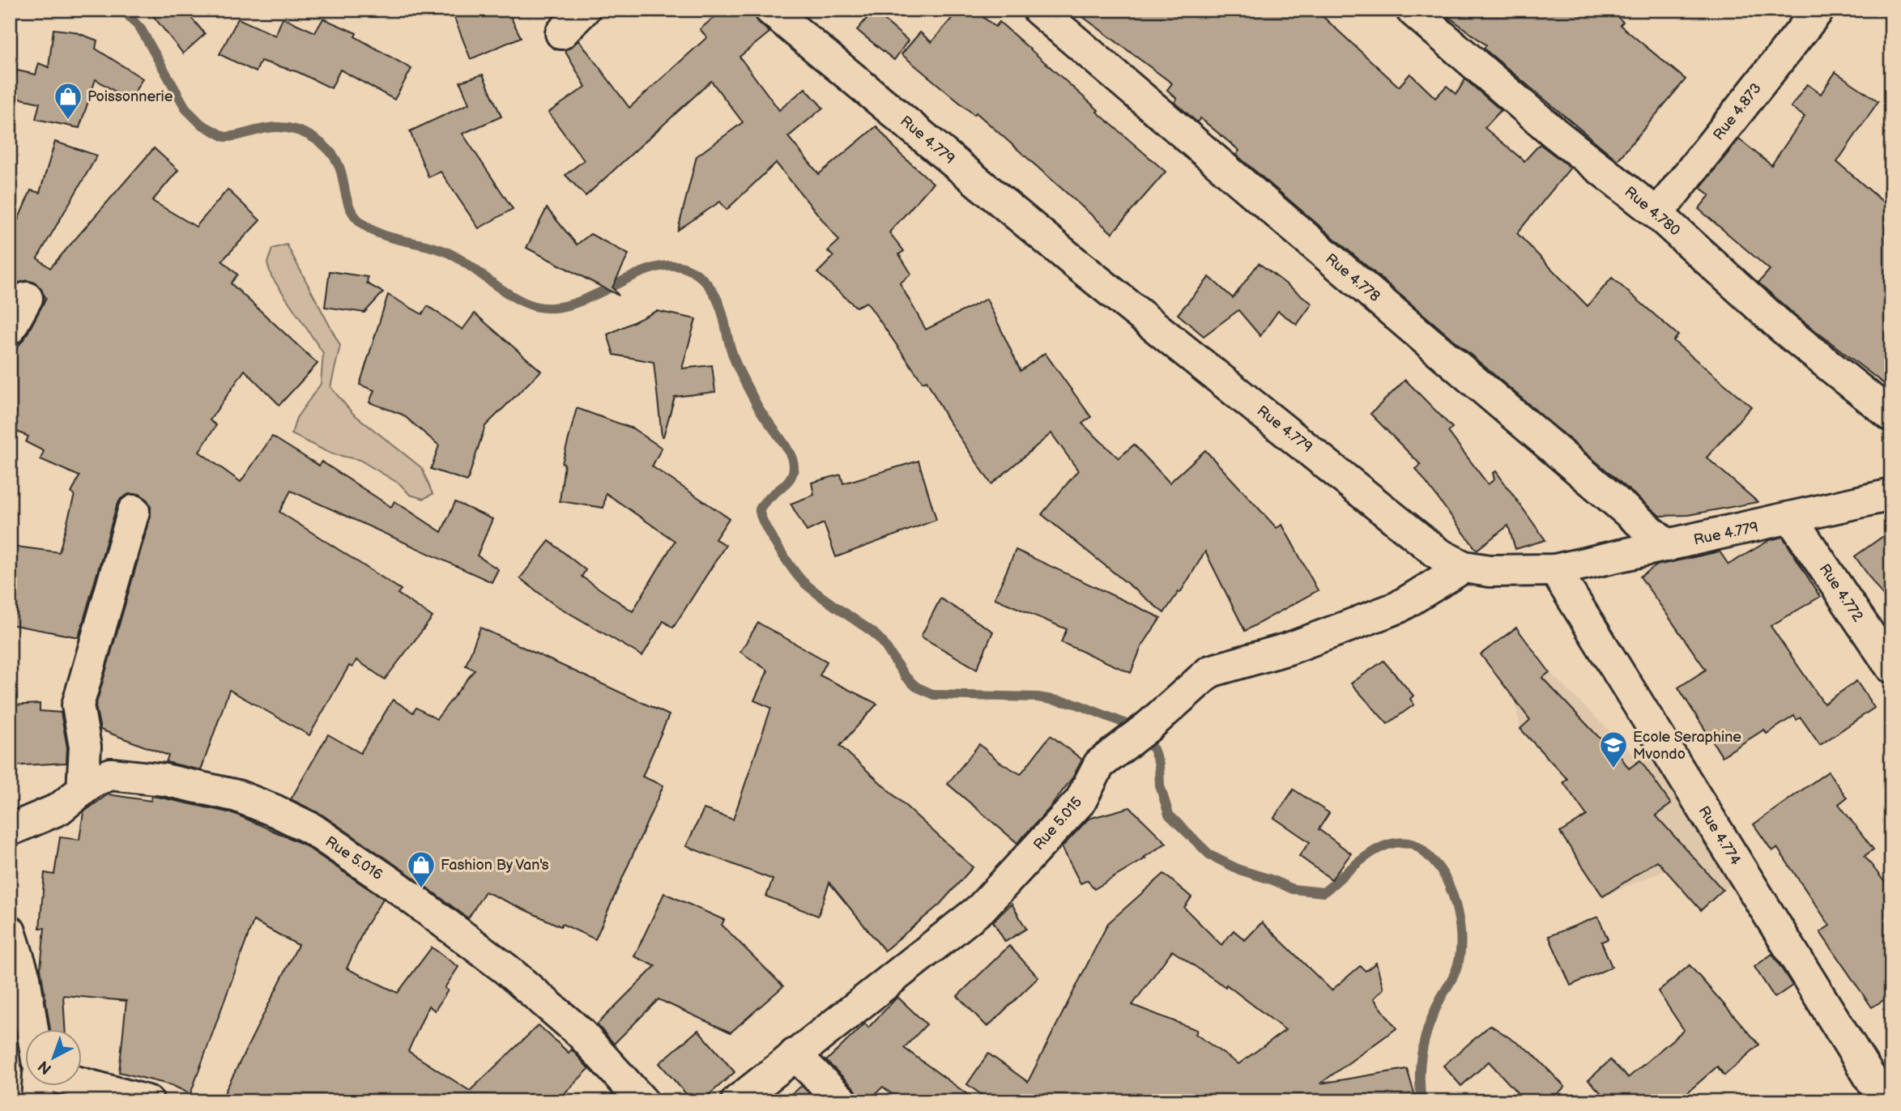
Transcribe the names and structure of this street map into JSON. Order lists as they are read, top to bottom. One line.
{"streets":{"street":["Rue 4.873","Rue 4.779","Rue 4.780","Rue 4.778","Rue 4.772","Rue 5.015","Rue 4.774","Rue 5.016"]},"crossings":[["Rue 4.873","Rue 4.780"],["Rue 4.779","Rue 4.778"],["Rue 4.779","Rue 4.772"],["Rue 4.779","Rue 5.015"],["Rue 4.779","Rue 4.774"]],"places":{"shop":["Poissonnerie","Fashion By Van's"],"school or university":["Ecole Seraphine Mvondo"]},"north":"bottom left"}
